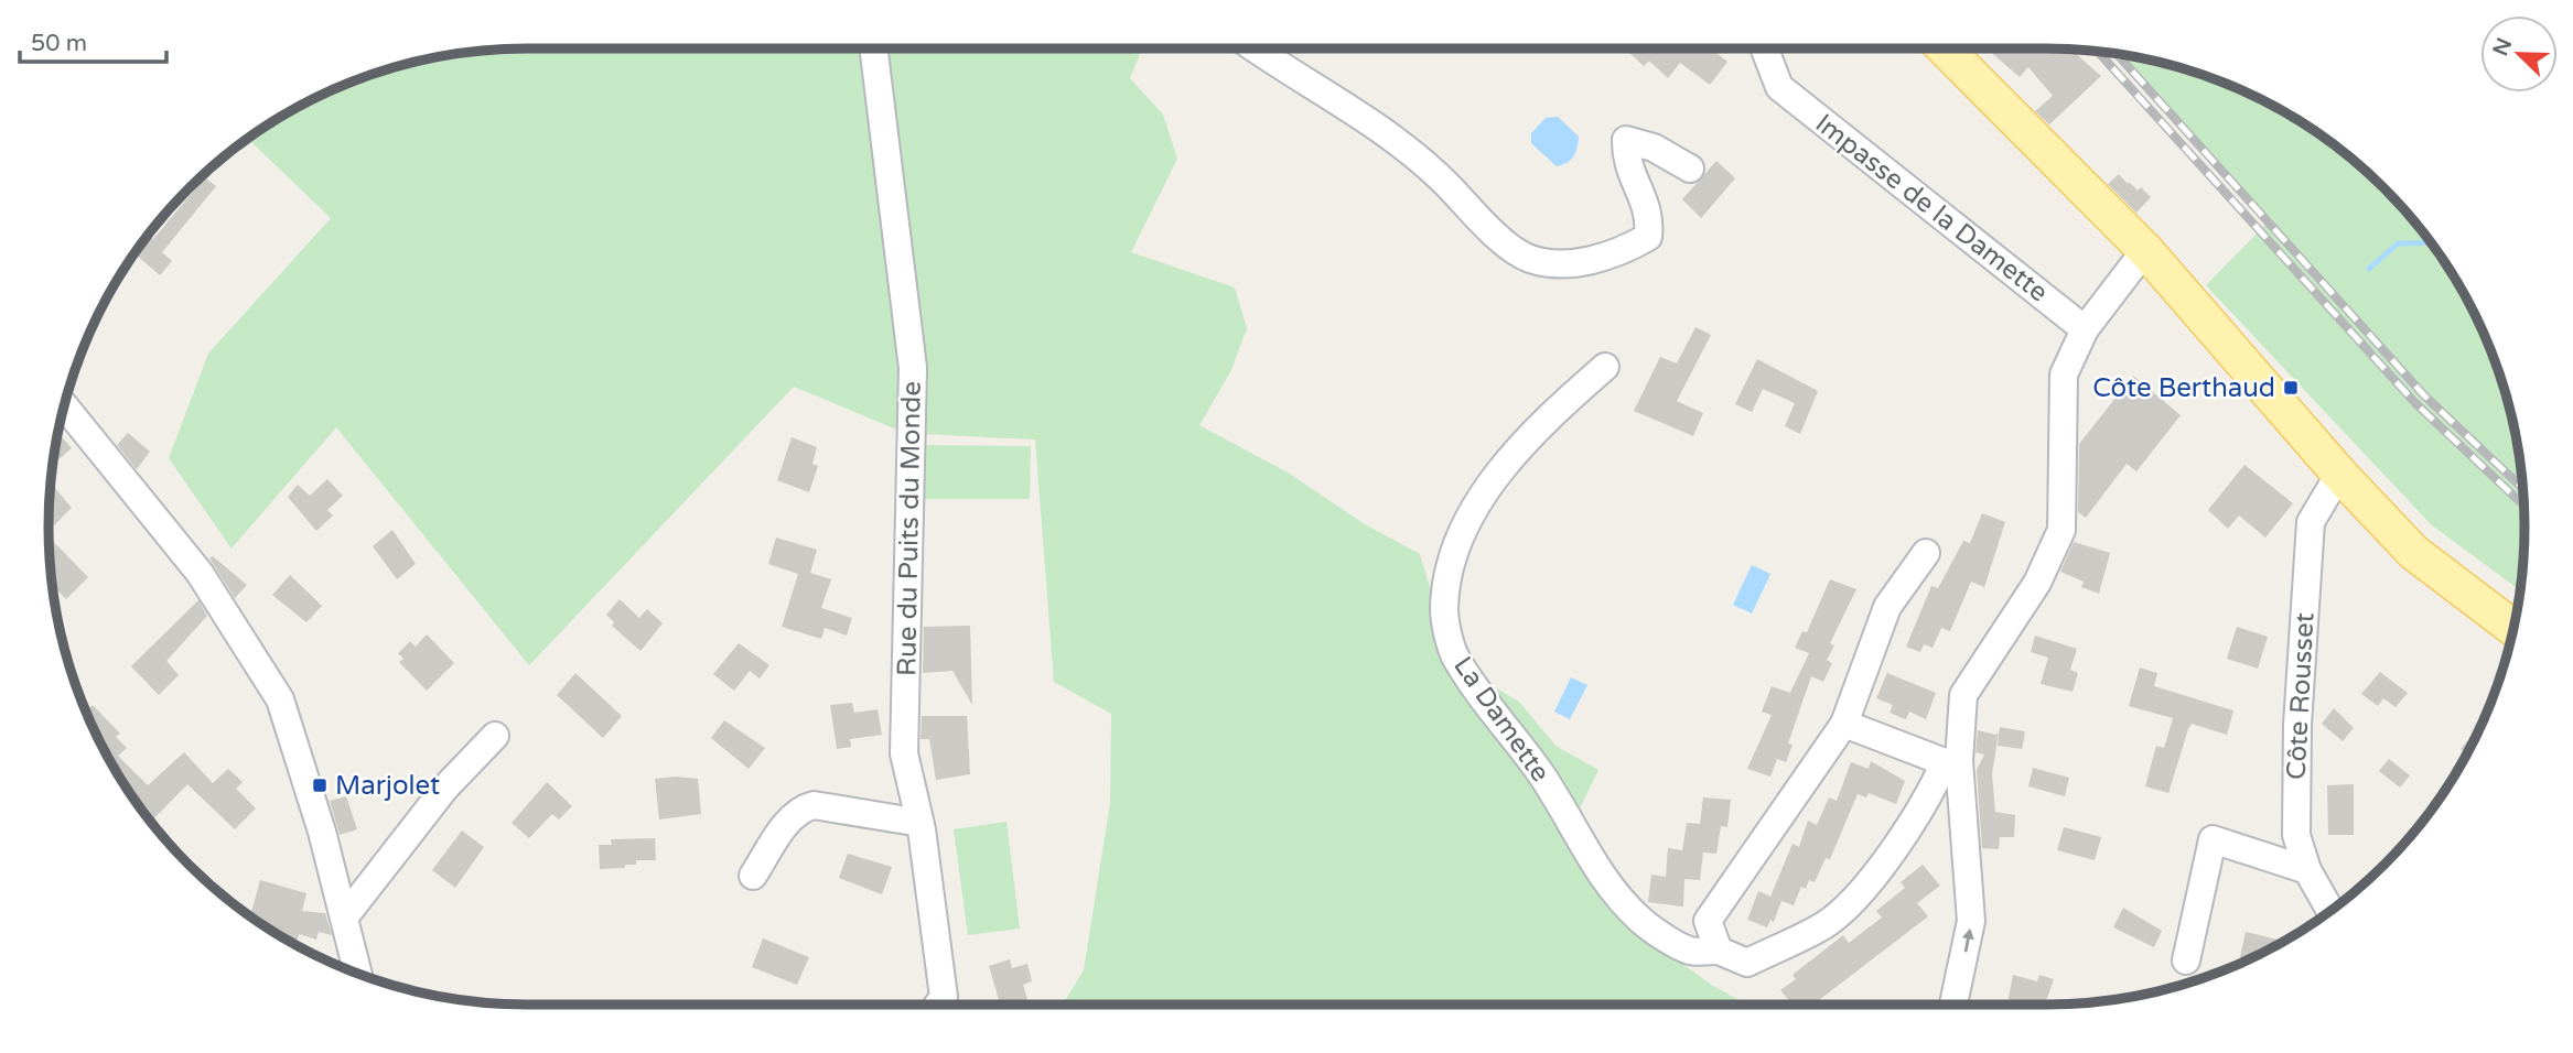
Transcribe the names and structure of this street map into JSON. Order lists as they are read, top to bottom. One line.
{"streets":{"street":["Impasse de la Damette","Rue du Puits du Monde","Côte Rousset","La Damette"]},"places":{"transit":["Côte Berthaud","Marjolet"]},"scale_bar":"50 m","north":"top left"}
